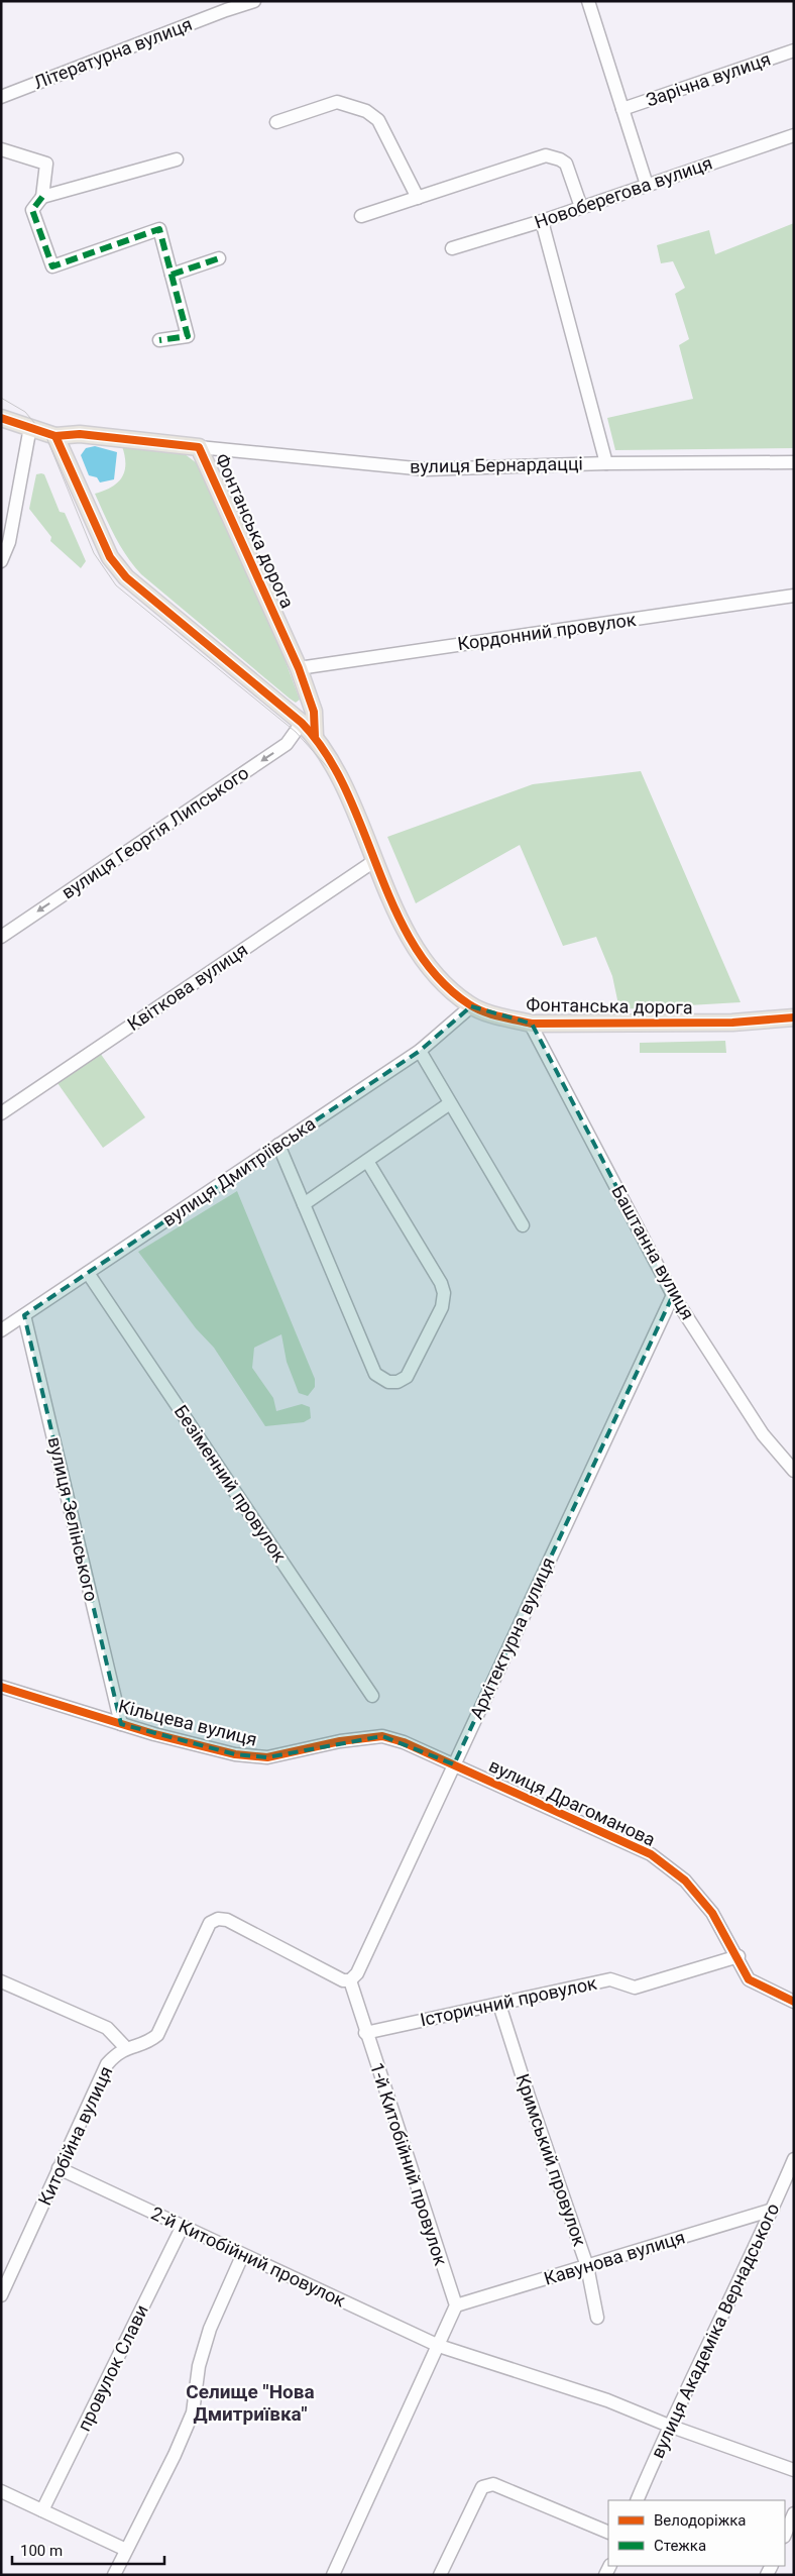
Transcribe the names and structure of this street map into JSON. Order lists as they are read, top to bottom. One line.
{"streets":{"main road":["Фонтанська дорога"],"street":["Літературна вулиця","Зарічна вулиця","Новоберегова вулиця","вулиця Бернардацці","Кордонний провулок","вулиця Георгія Липського","Квіткова вулиця","вулиця Дмитріївська","Баштанна вулиця","Безіменний провулок","вулиця Зелінського","Архітектурна вулиця","Кільцева вулиця","вулиця Драгоманова","Історичний провулок","Китобійна вулиця","Кримський провулок","1-й Китобійний провулок","2-й Китобійний провулок","Кавунова вулиця","вулиця Академіка Вернадського","провулок Слави"]},"crossings":[["вулиця Бернардацці","Фонтанська дорога"],["Фонтанська дорога","Кордонний провулок"],["Фонтанська дорога","вулиця Георгія Липського"],["Фонтанська дорога","Квіткова вулиця"],["Фонтанська дорога","вулиця Дмитріївська"],["Фонтанська дорога","Баштанна вулиця"],["вулиця Дмитріївська","Безіменний провулок"],["вулиця Дмитріївська","вулиця Зелінського"],["Баштанна вулиця","Архітектурна вулиця"],["вулиця Зелінського","Кільцева вулиця"],["Архітектурна вулиця","Кільцева вулиця"],["Архітектурна вулиця","вулиця Драгоманова"],["Архітектурна вулиця","Китобійна вулиця"],["Архітектурна вулиця","1-й Китобійний провулок"],["Кільцева вулиця","вулиця Драгоманова"],["вулиця Драгоманова","Історичний провулок"],["Історичний провулок","Кримський провулок"],["Історичний провулок","1-й Китобійний провулок"],["Китобійна вулиця","1-й Китобійний провулок"],["Китобійна вулиця","2-й Китобійний провулок"],["Кримський провулок","Кавунова вулиця"],["1-й Китобійний провулок","Кавунова вулиця"],["2-й Китобійний провулок","вулиця Академіка Вернадського"],["2-й Китобійний провулок","провулок Слави"],["Кавунова вулиця","вулиця Академіка Вернадського"]],"one_way":["вулиця Георгія Липського"],"districts":["Селище \"Нова Дмитриївка\""],"legend":["Велодоріжка","Стежка"],"scale_bar":"100 m"}
